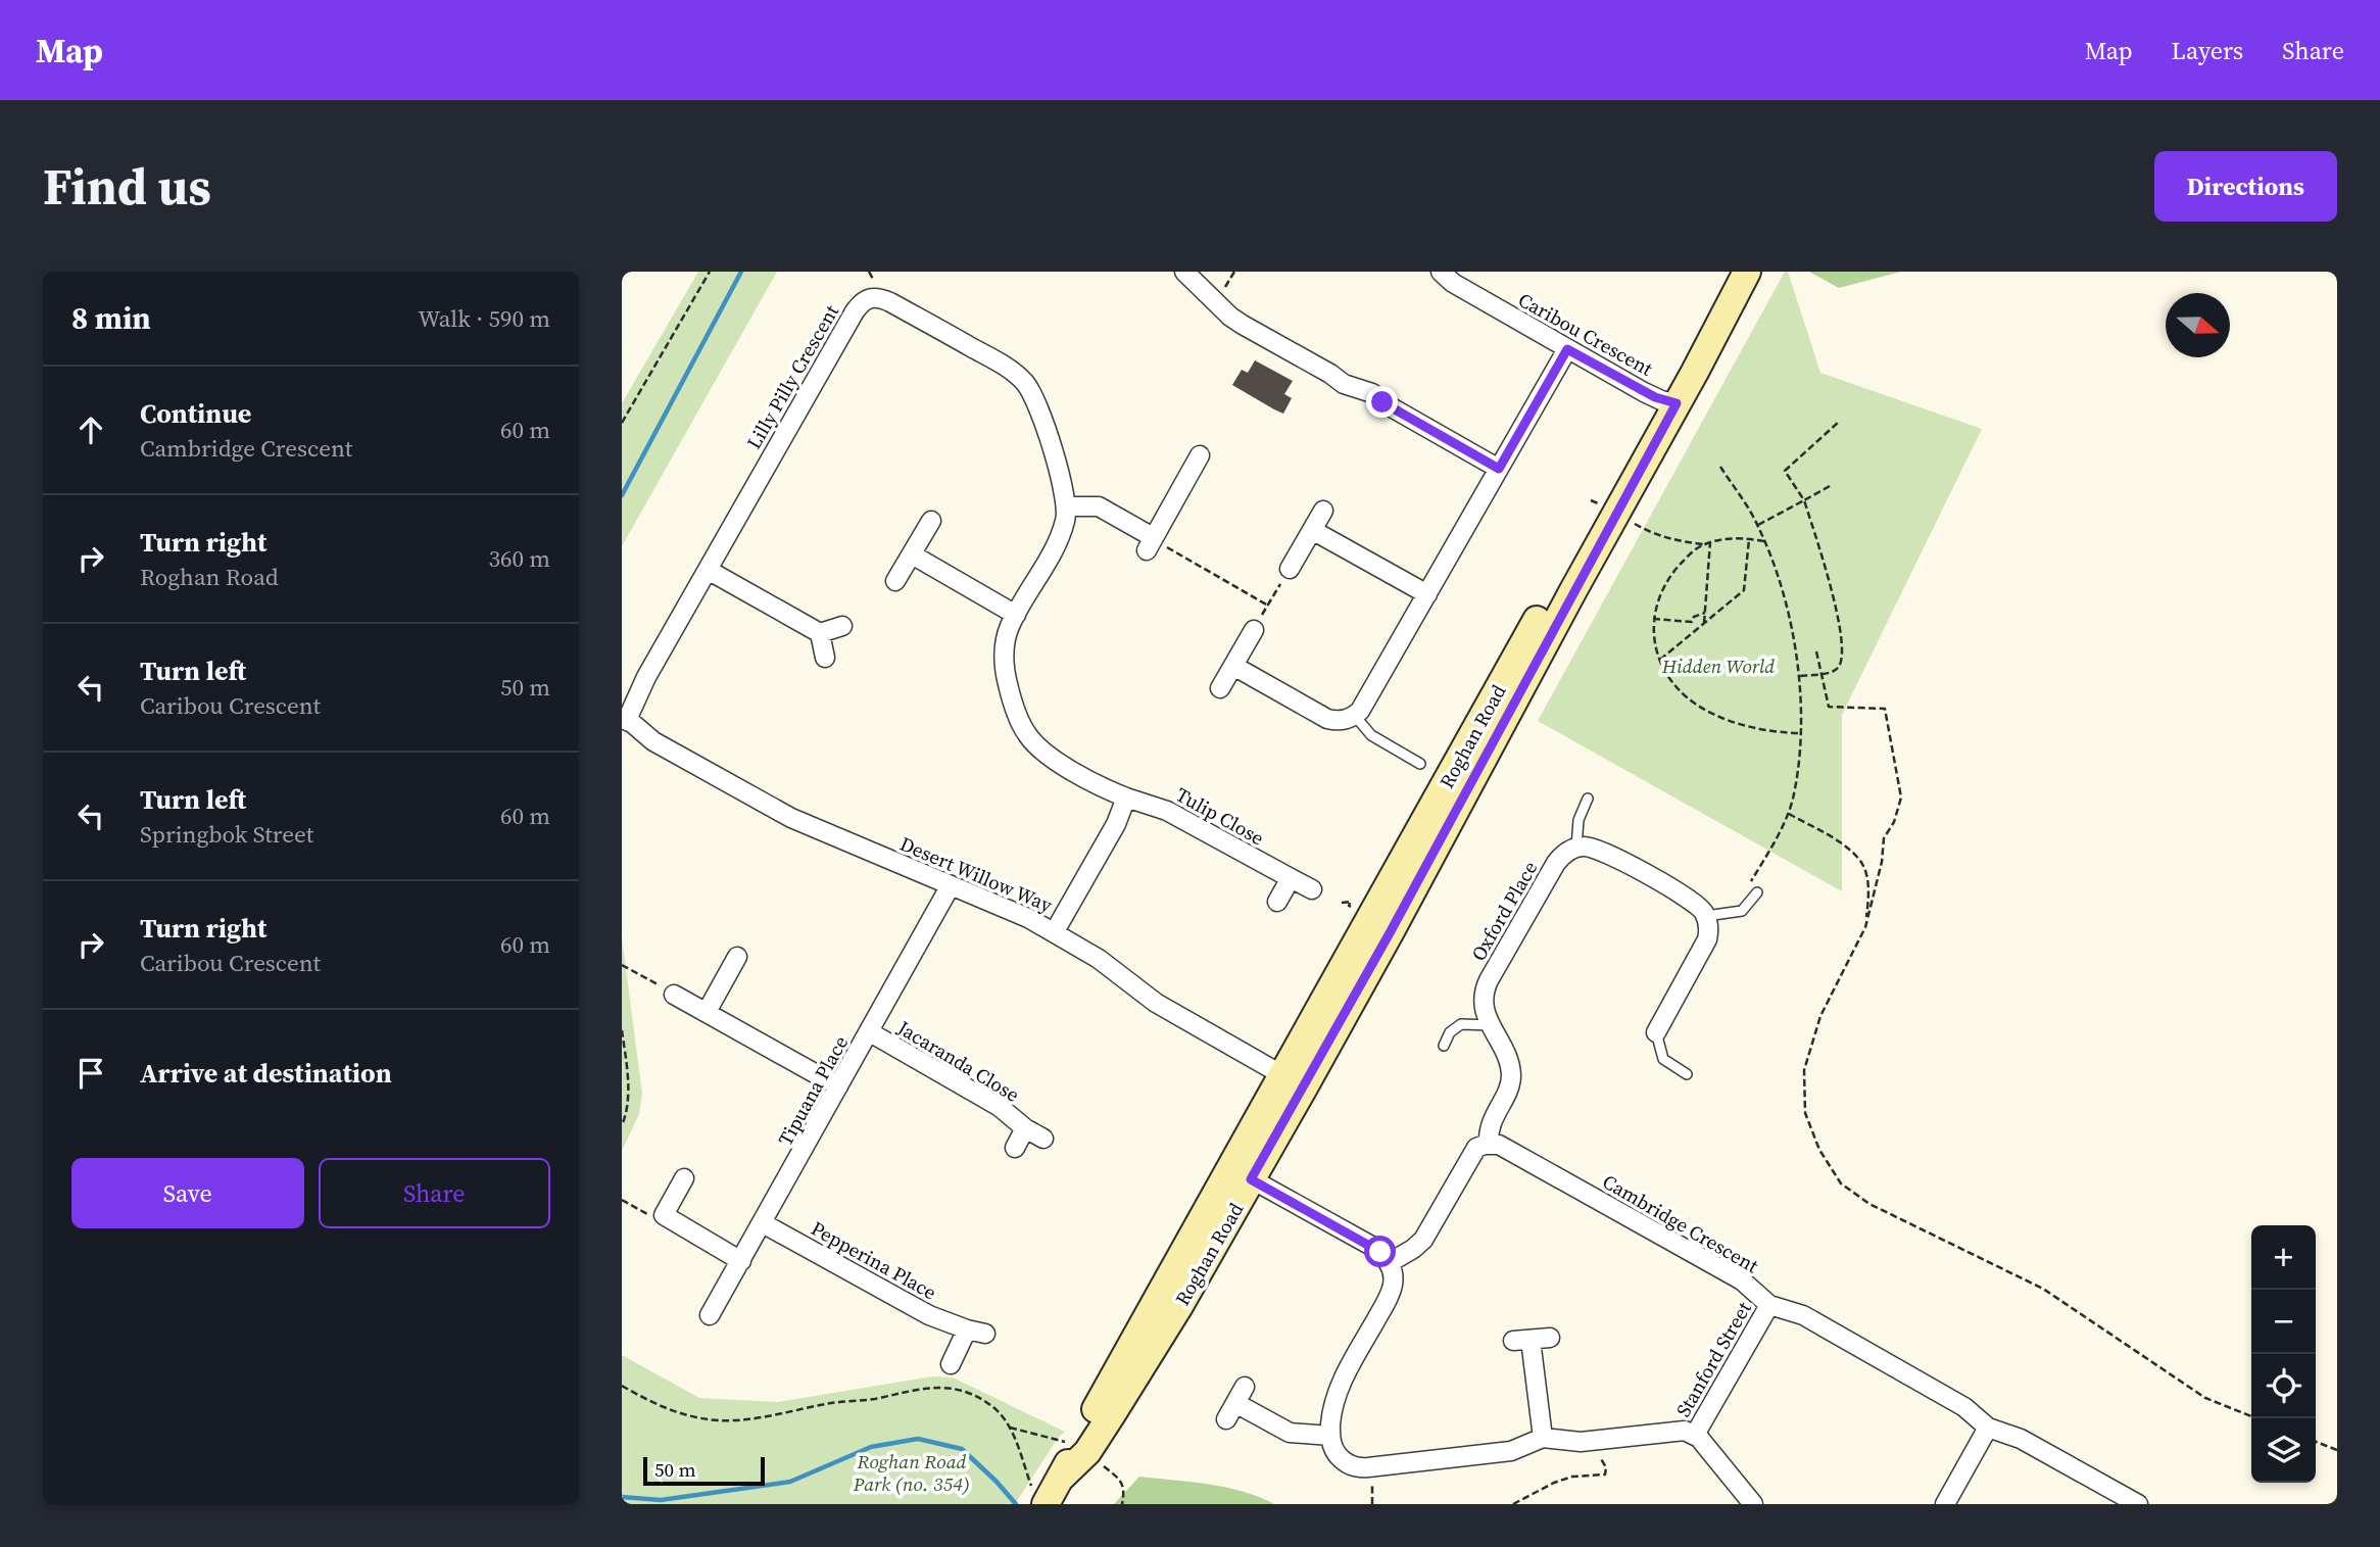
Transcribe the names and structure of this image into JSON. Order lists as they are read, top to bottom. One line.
{"streets":{"main road":["Roghan Road"],"street":["Caribou Crescent","Lilly Pilly Crescent","Tulip Close","Desert Willow Way","Oxford Place","Jacaranda Close","Tipuana Place","Cambridge Crescent","Pepperina Place","Stanford Street"]},"crossings":[["Caribou Crescent","Roghan Road"],["Lilly Pilly Crescent","Desert Willow Way"],["Roghan Road","Desert Willow Way"],["Desert Willow Way","Tipuana Place"],["Oxford Place","Cambridge Crescent"],["Jacaranda Close","Tipuana Place"],["Tipuana Place","Pepperina Place"],["Cambridge Crescent","Stanford Street"]],"parks":["Hidden World","Roghan Road Park (no. 354)"],"scale_bar":"50 m","north":"right","page":{"header":"Map","nav":["Map","Layers","Share"],"buttons":["Directions",["Save","Share"]],"title":"Find us","heading":["8 min","Walk · 590 m"],"list":[["Continue","Cambridge Crescent","60 m"],["Turn right","Roghan Road","360 m"],["Turn left","Caribou Crescent","50 m"],["Turn left","Springbok Street","60 m"],["Turn right","Caribou Crescent","60 m"],"Arrive at destination"],"map_buttons":["+","−"],"scale":"50 m"}}
